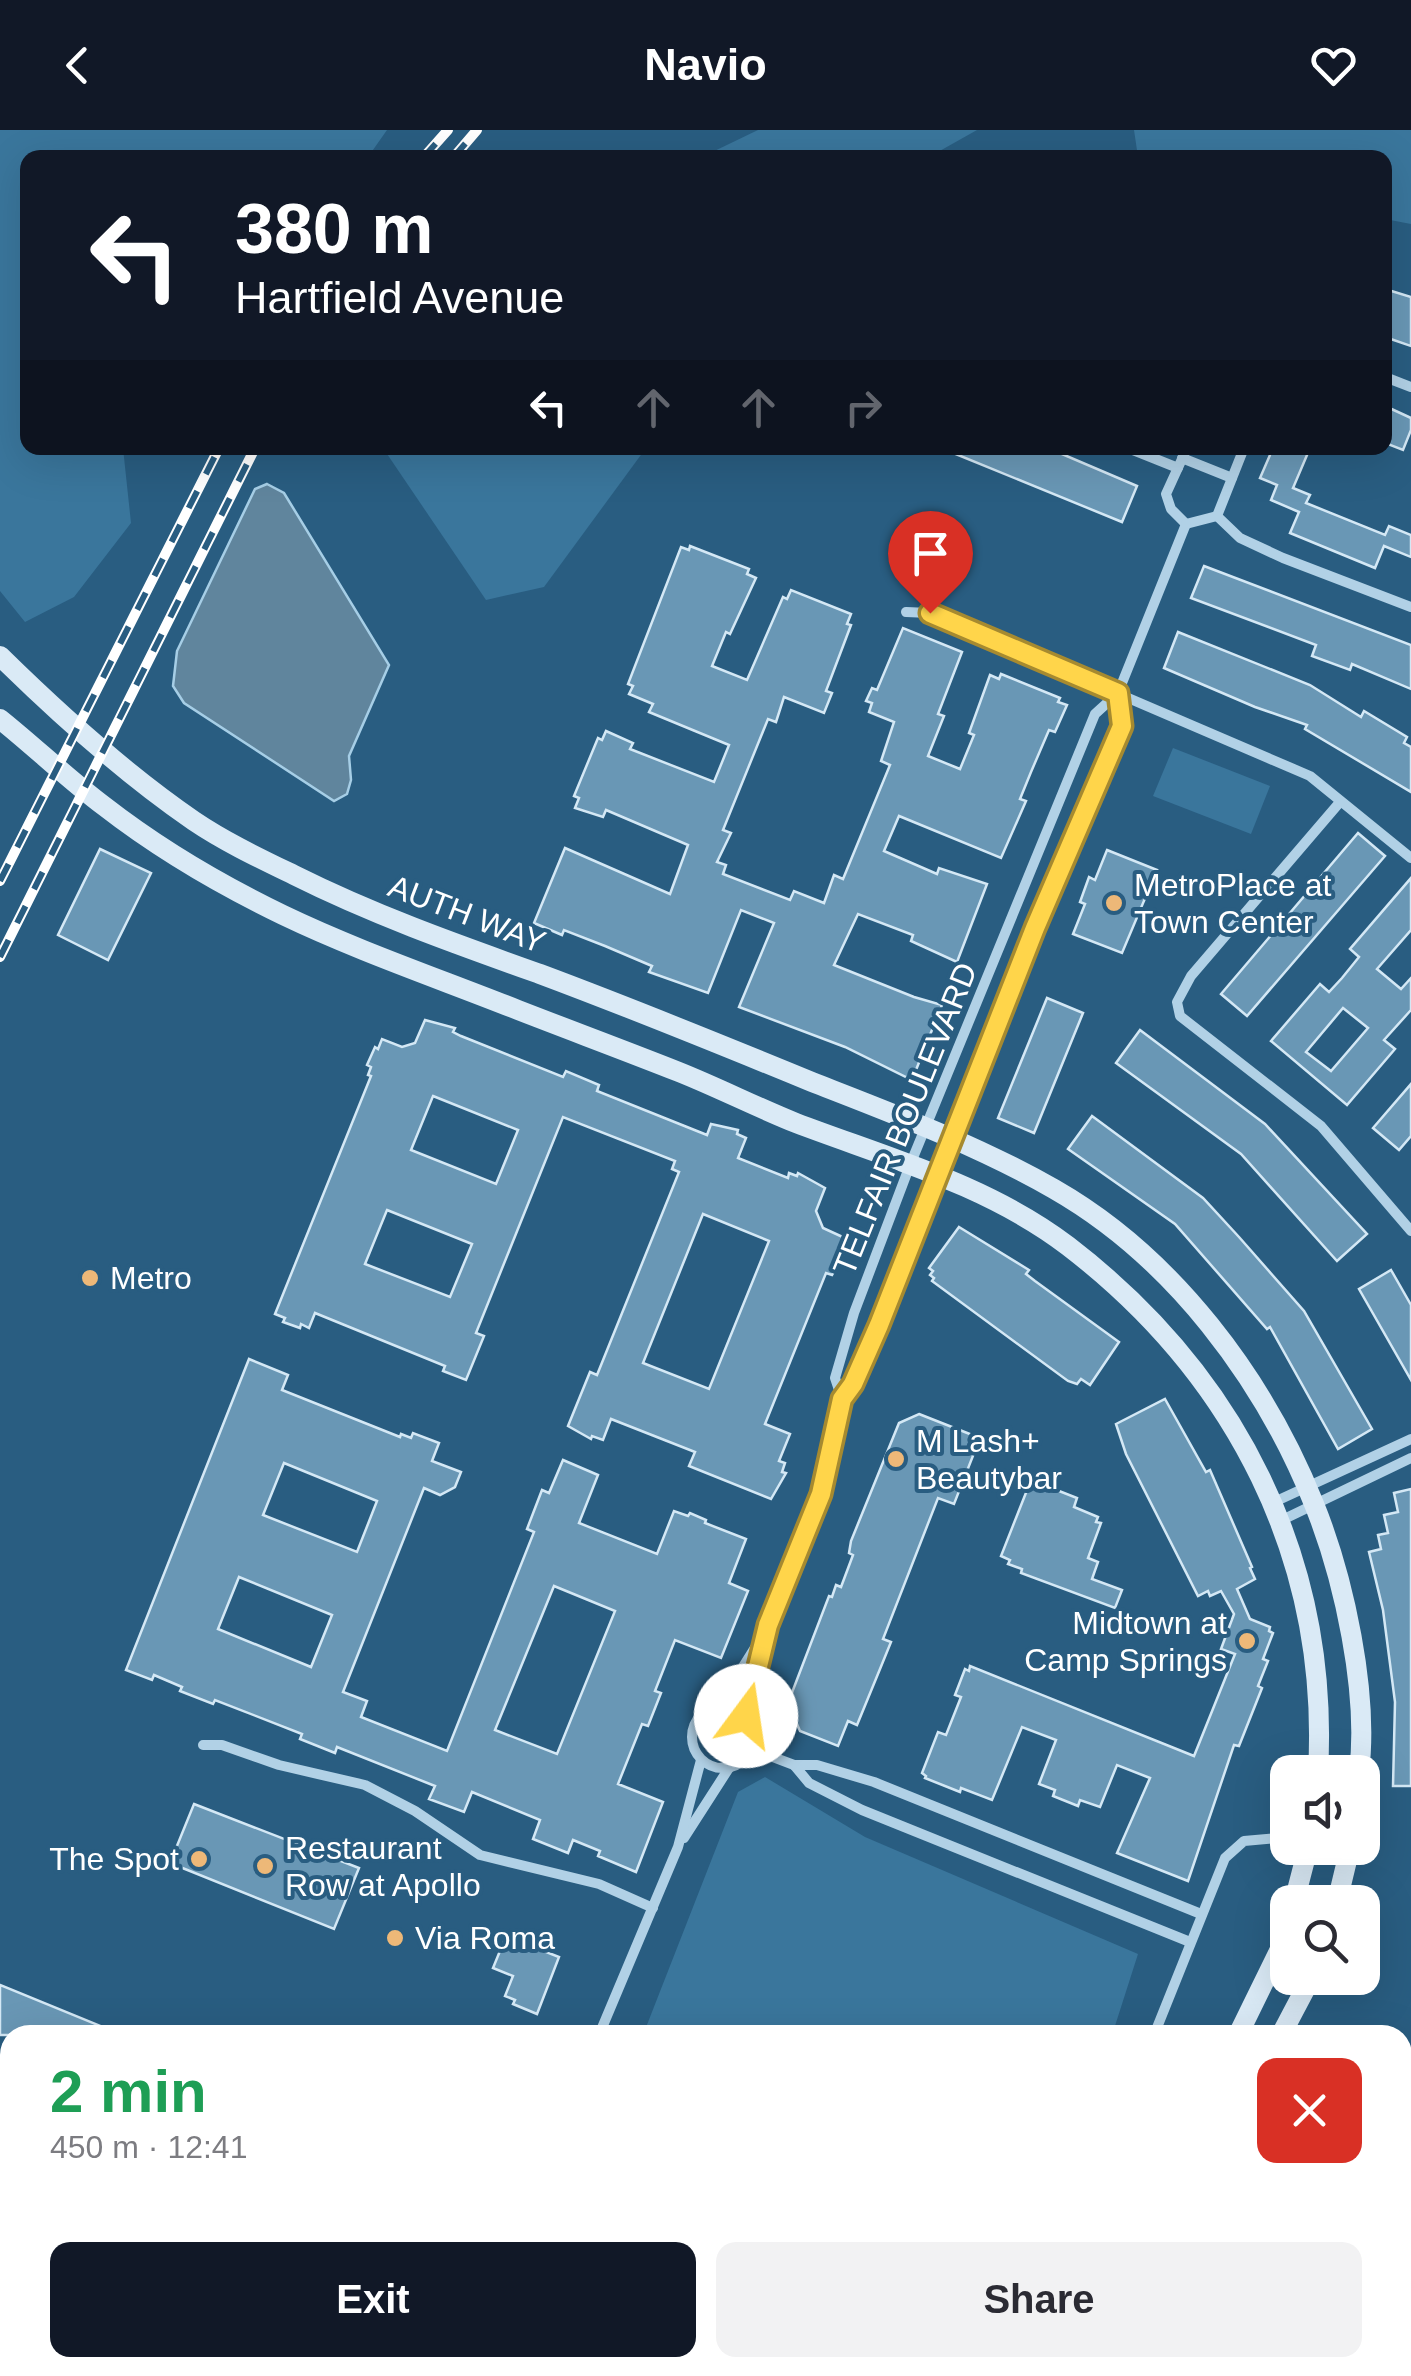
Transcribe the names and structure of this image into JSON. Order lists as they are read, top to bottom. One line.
{"streets":{"street":["AUTH WAY","TELFAIR BOULEVARD"]},"crossings":[["AUTH WAY","TELFAIR BOULEVARD"]],"places":["MetroPlace at Town Center","Metro","M Lash+ Beautybar","Midtown at Camp Springs","The Spot","Restaurant Row at Apollo","Via Roma"],"page":{"header":"Navio","turn":["380 m","Hartfield Avenue"],"heading":["2 min","450 m · 12:41"],"buttons":["Exit","Share"]}}
